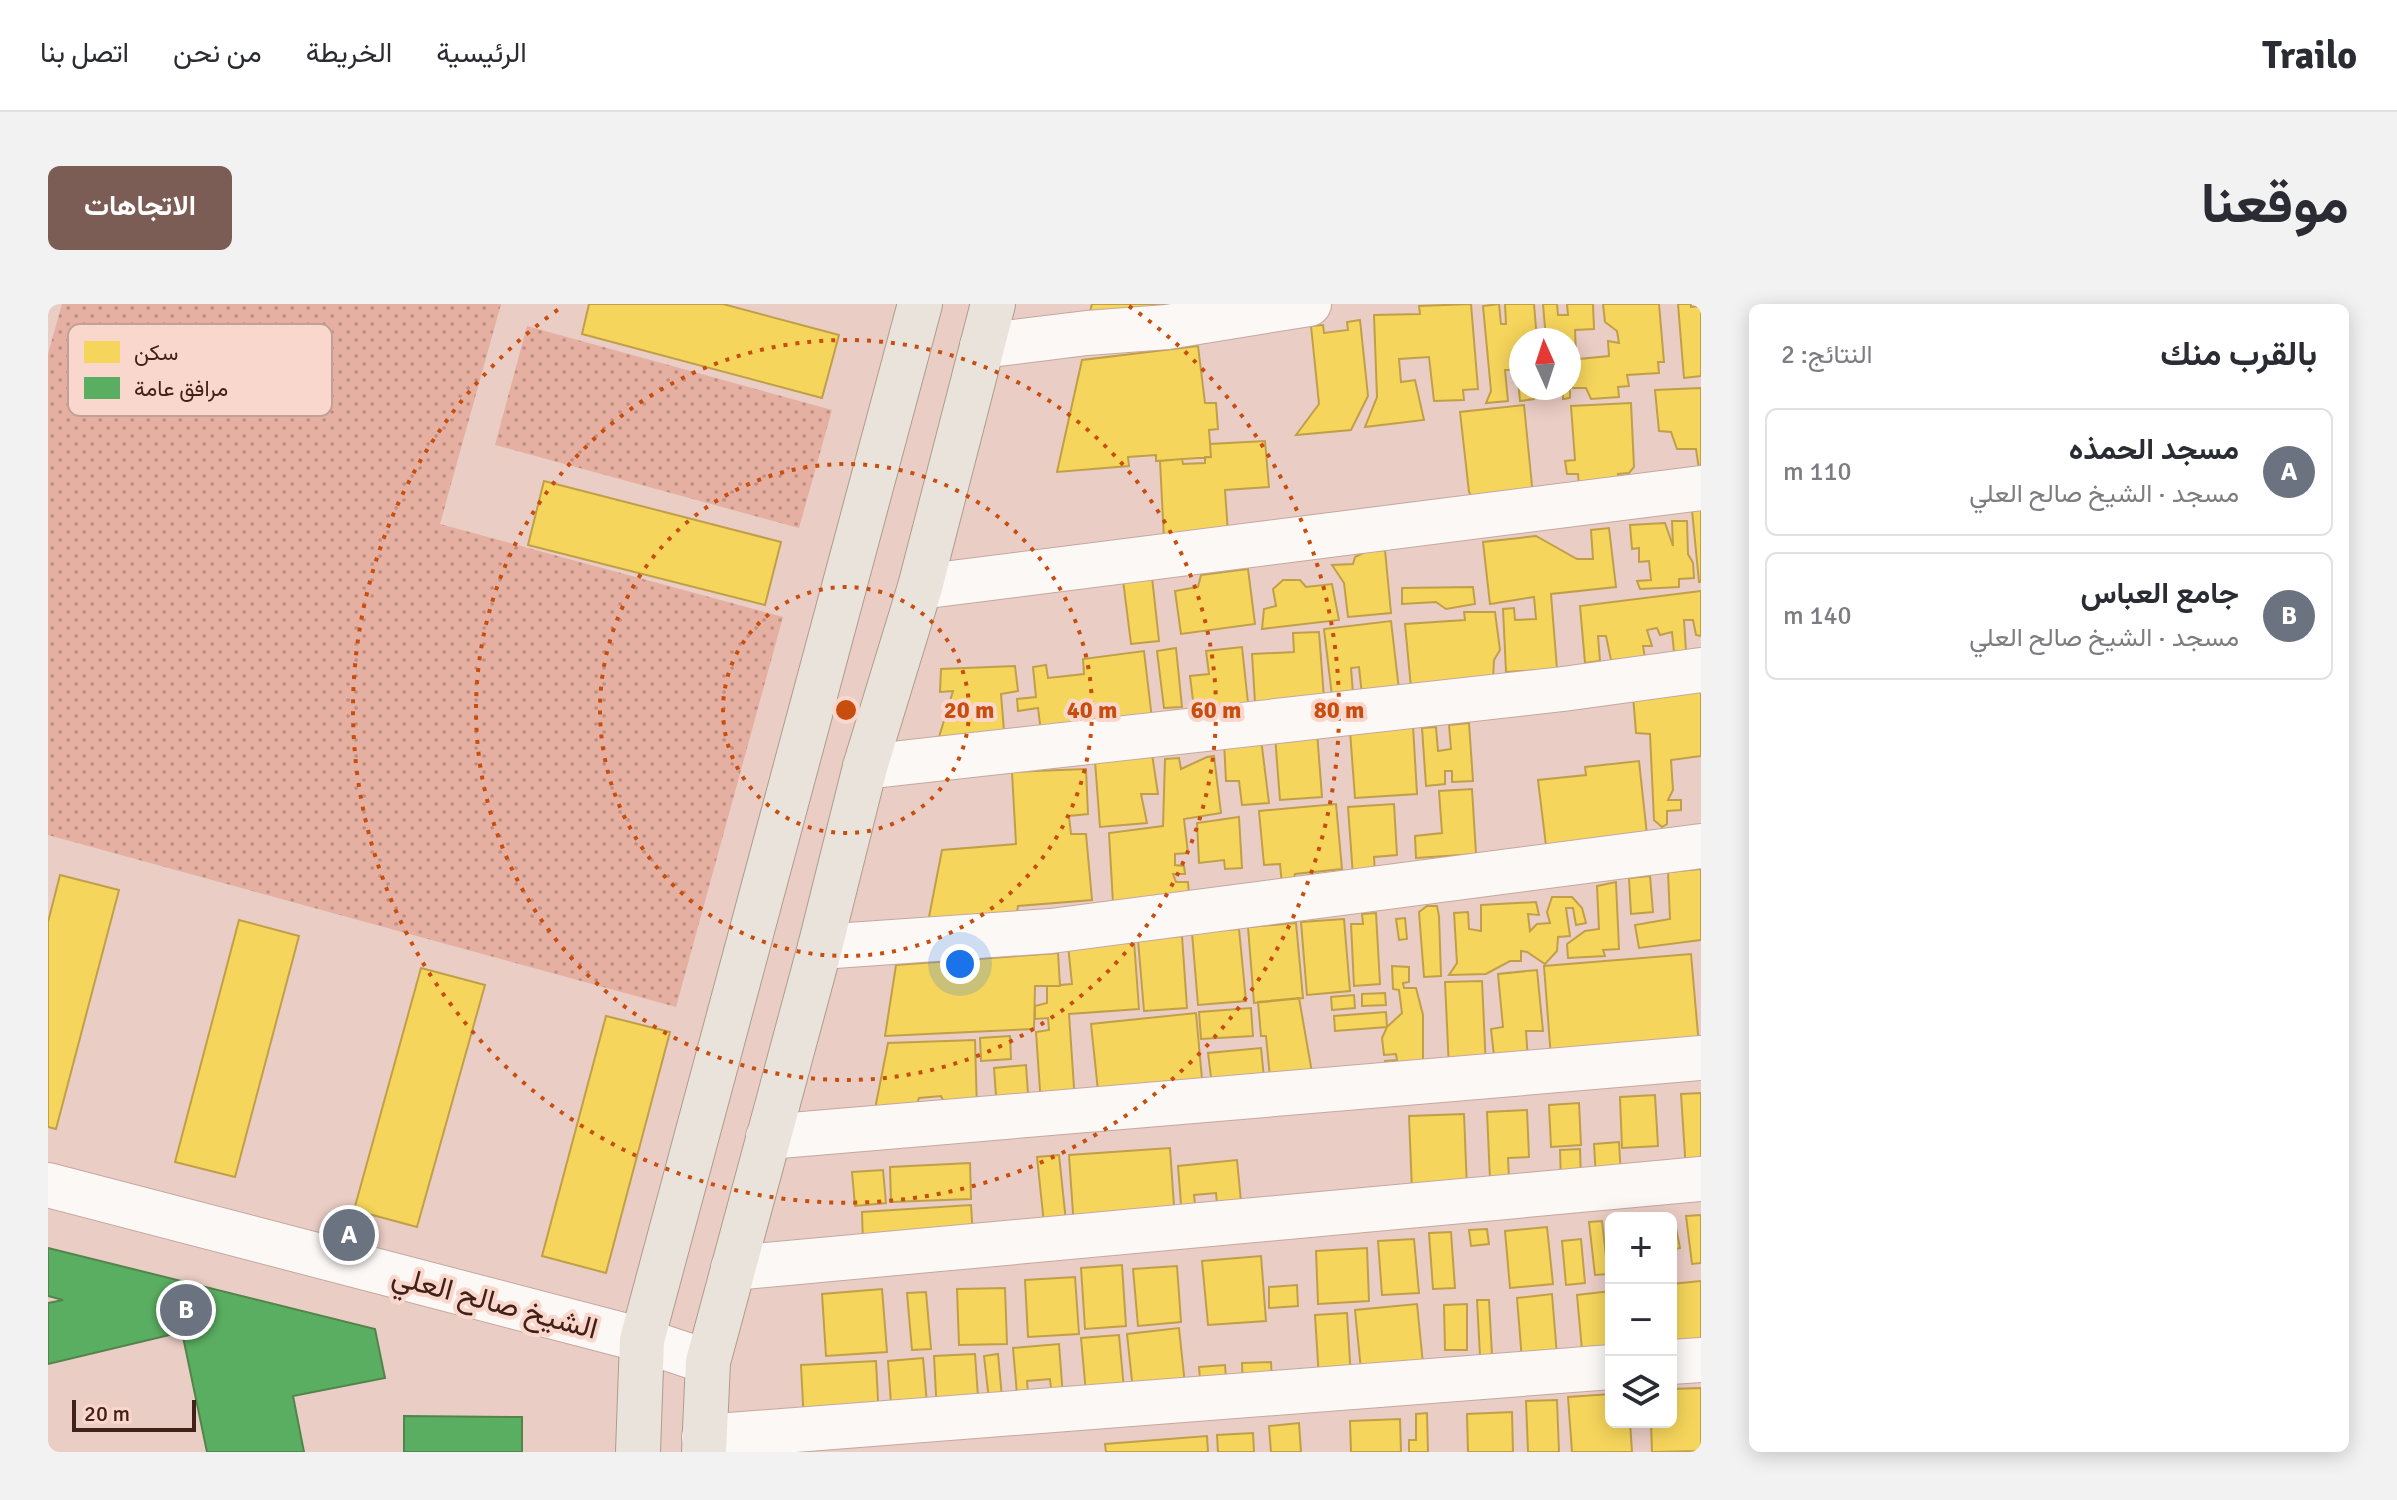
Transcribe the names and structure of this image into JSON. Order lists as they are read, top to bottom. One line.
{"streets":{"street":["الشيخ صالح العلي"]},"legend":["سكن","مرافق عامة"],"scale_bar":"20 m","north":"top","page":{"header":"Trailo","nav":["الرئيسية","الخريطة","من نحن","اتصل بنا"],"title":"موقعنا","buttons":"الاتجاهات","heading":["بالقرب منك","النتائج: 2"],"list":[{"mark":"A","name":"مسجد الحمذه","note":"مسجد · الشيخ صالح العلي","value":"110 m"},{"mark":"B","name":"جامع العباس","note":"مسجد · الشيخ صالح العلي","value":"140 m"}],"pins":["A","B"],"map_buttons":["+","−"],"scale":"20 m"},"rings":["20 m","40 m","60 m","80 m"]}
